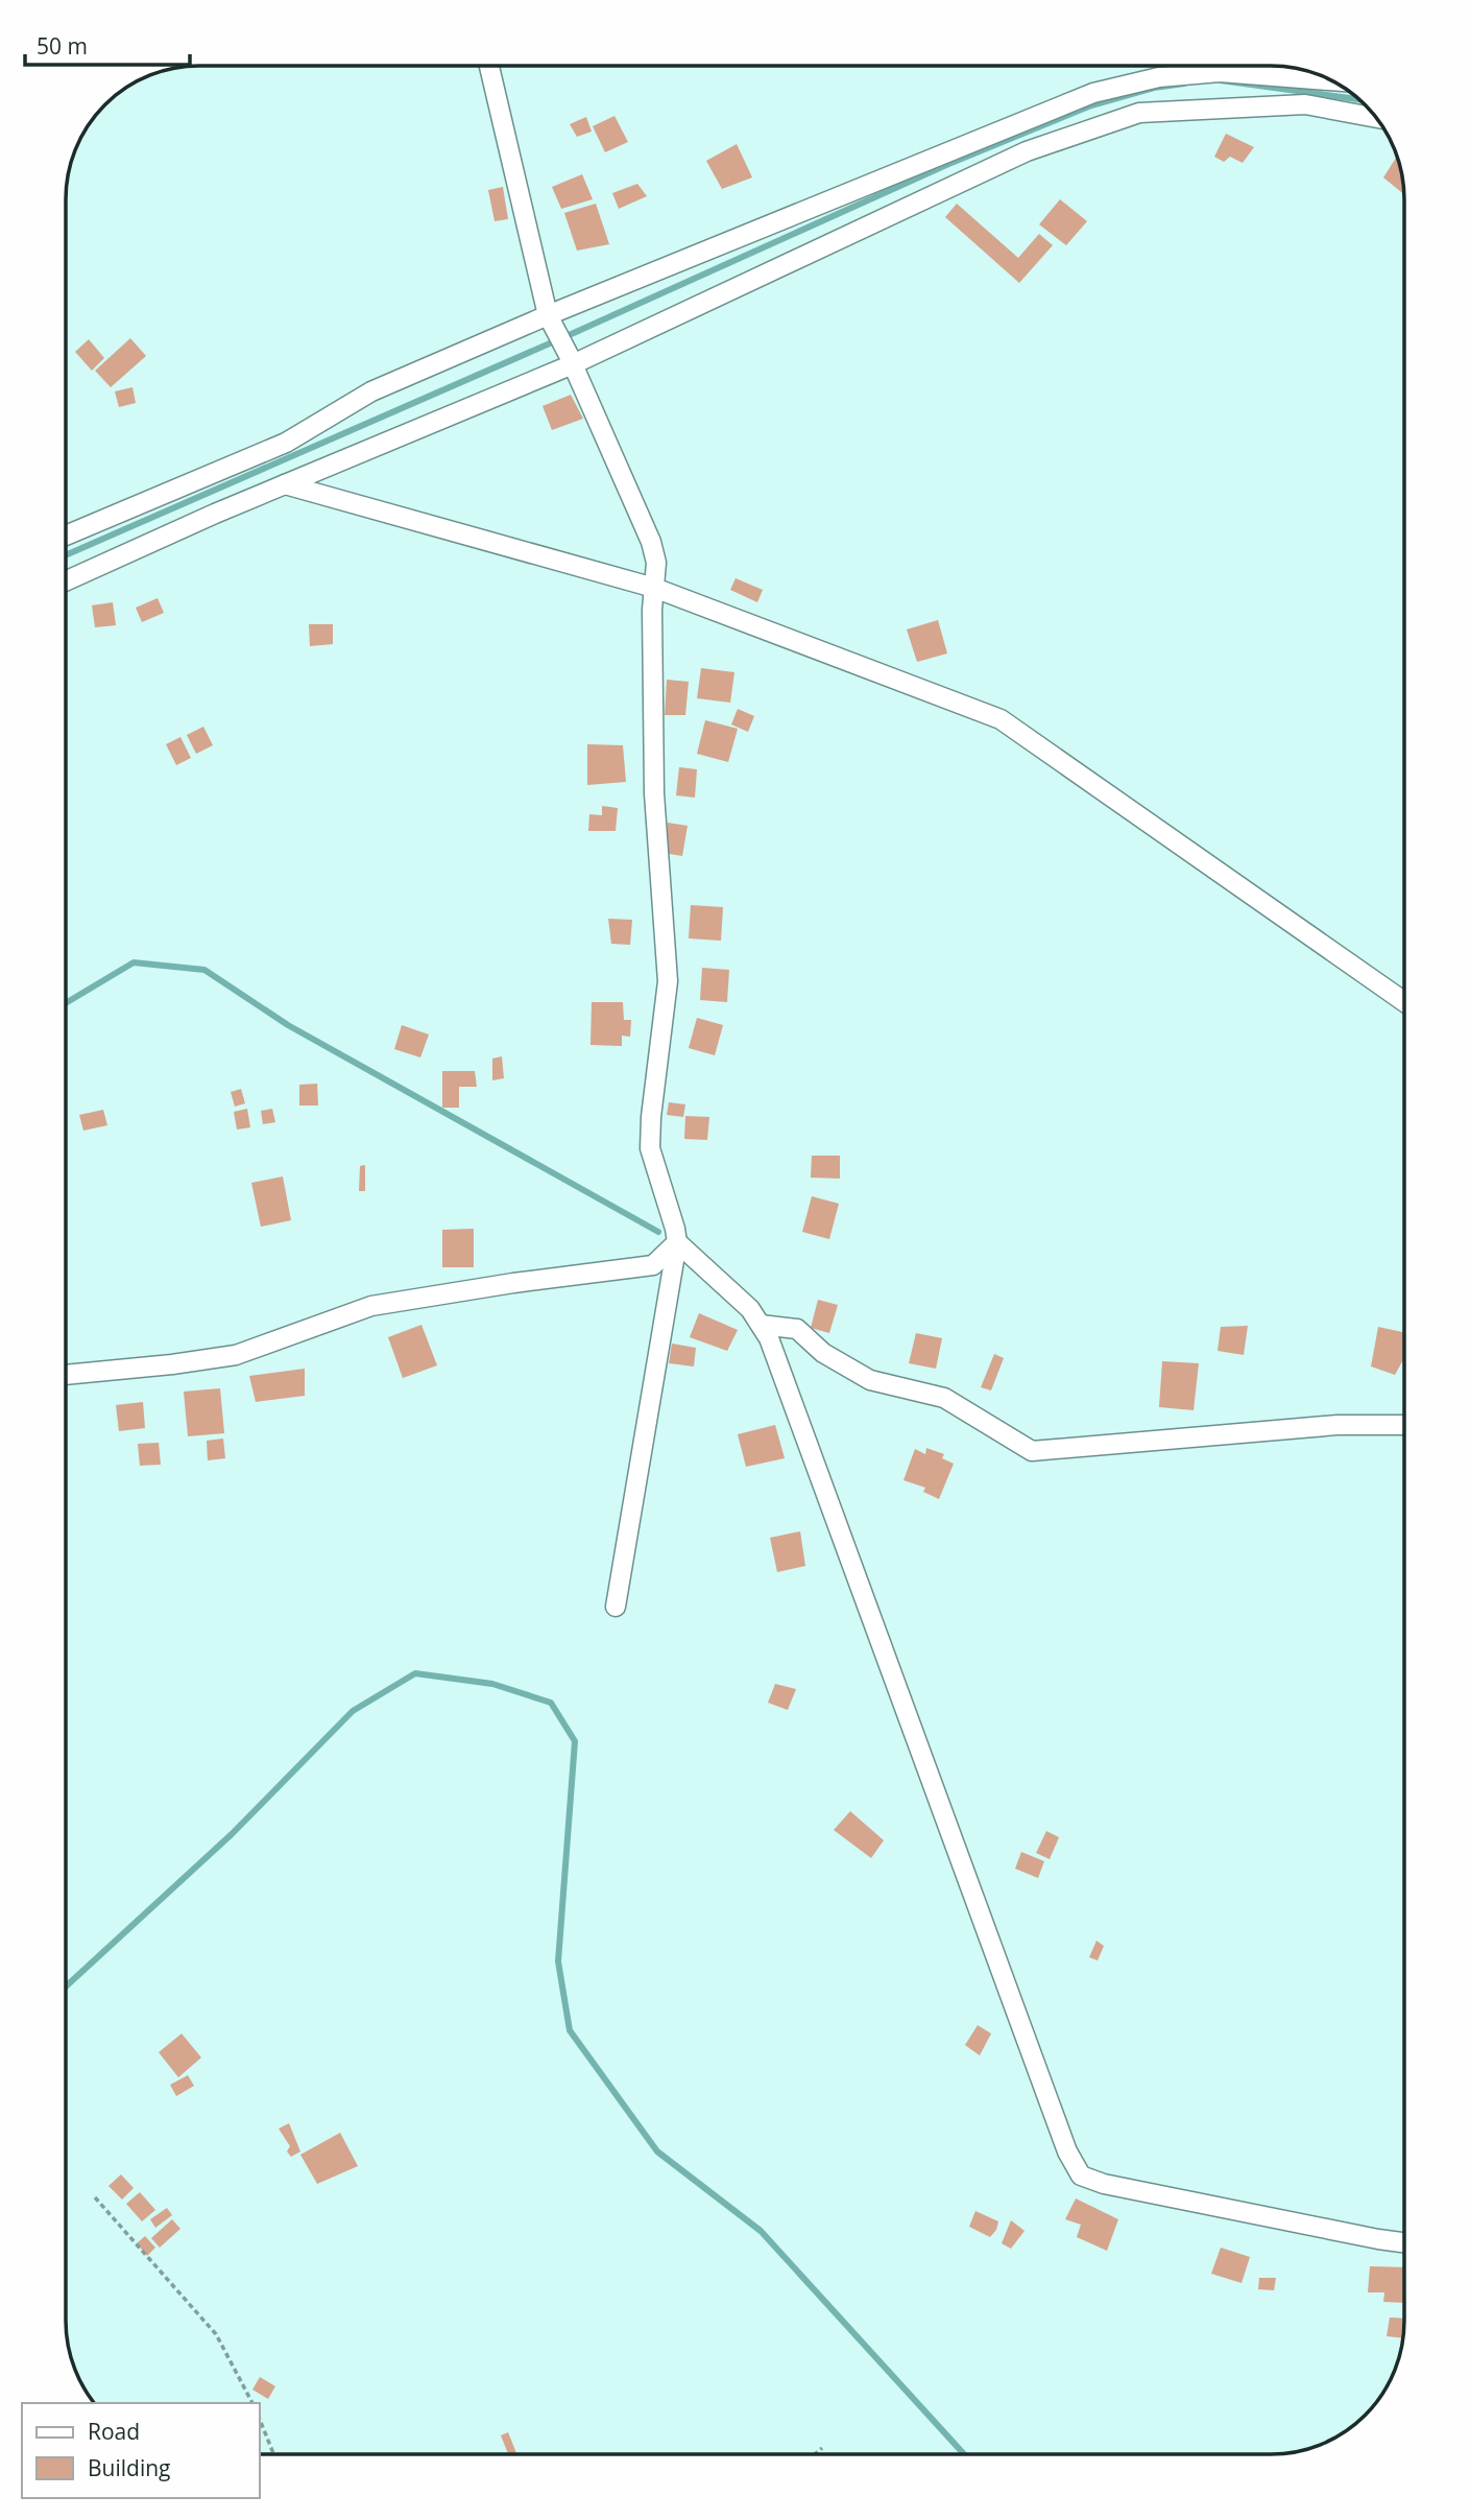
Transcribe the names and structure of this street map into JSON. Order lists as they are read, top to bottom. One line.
{"legend":["Road","Building"],"scale_bar":"50 m"}
